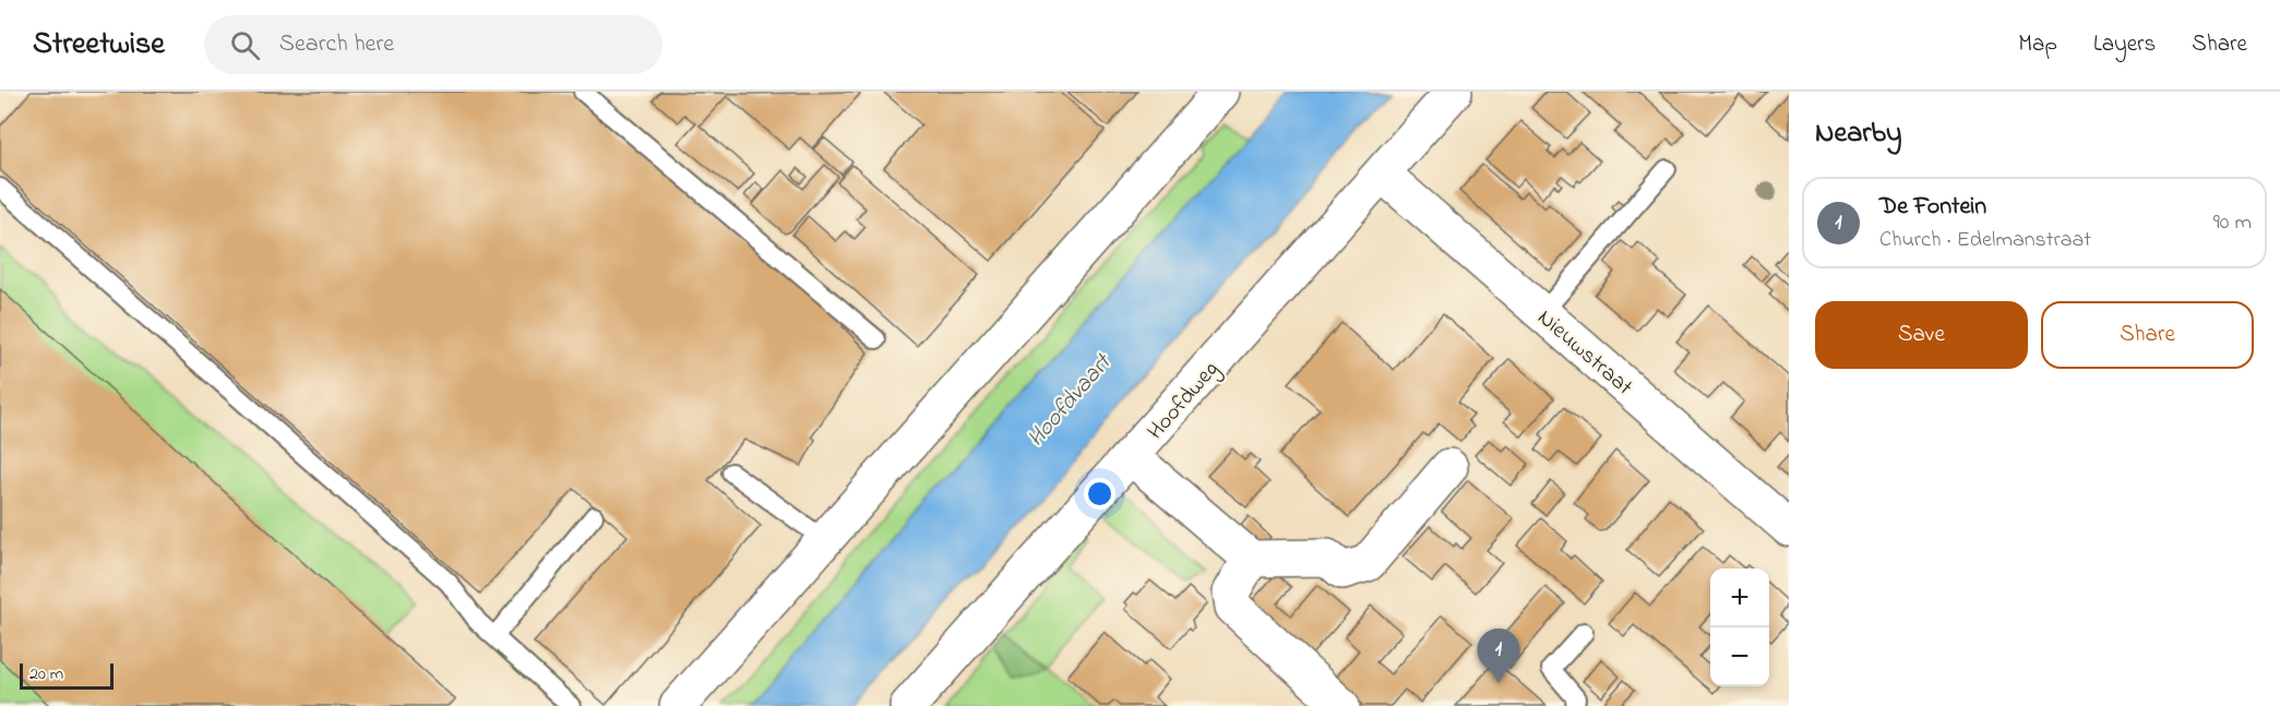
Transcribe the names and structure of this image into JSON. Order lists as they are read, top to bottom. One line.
{"streets":{"street":["Nieuwstraat","Hoofdweg"]},"crossings":[["Nieuwstraat","Hoofdweg"]],"water":["Hoofdvaart"],"scale_bar":"20 m","page":{"header":"Streetwise","search":"Search here","nav":["Map","Layers","Share"],"heading":"Nearby","list":[{"mark":"1","name":"De Fontein","note":"Church · Edelmanstraat","value":"90 m"}],"buttons":["Save","Share"],"map_buttons":["+","−"],"pins":"1","scale":"20 m"}}
